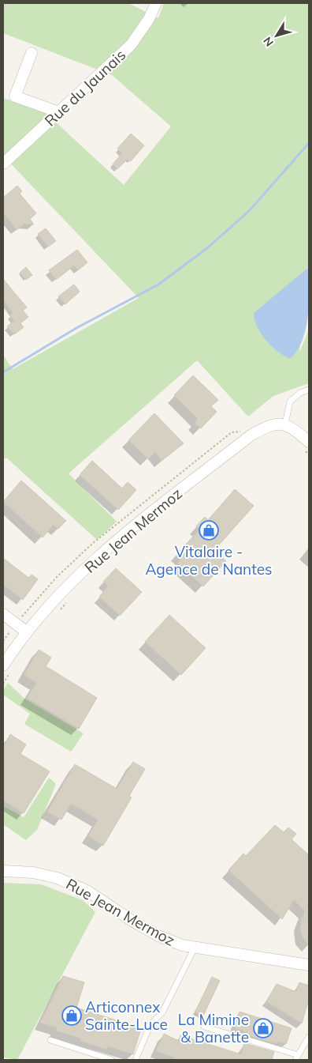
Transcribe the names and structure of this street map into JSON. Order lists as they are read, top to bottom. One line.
{"streets":{"street":["Rue du Jaunais","Rue Jean Mermoz"]},"places":{"shop":["Vitalaire - Agence de Nantes","Articonnex Sainte-Luce","La Mimine & Banette"]},"north":"bottom left"}
